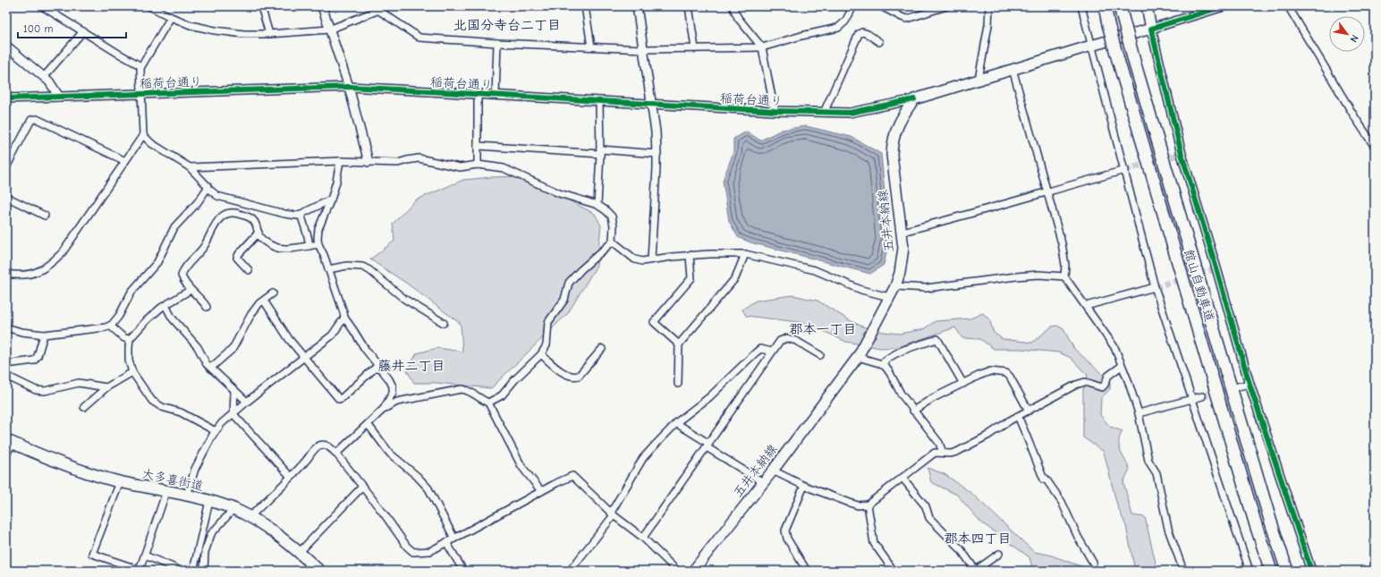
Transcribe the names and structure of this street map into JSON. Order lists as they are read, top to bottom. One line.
{"streets":{"highway":["館山自動車道","大多喜街道"],"main road":["五井本納線"],"street":["稲荷台通り"]},"crossings":[["稲荷台通り","五井本納線"]],"districts":["北国分寺台二丁目","郡本一丁目","藤井二丁目","郡本四丁目"],"scale_bar":"100 m","north":"bottom right"}
